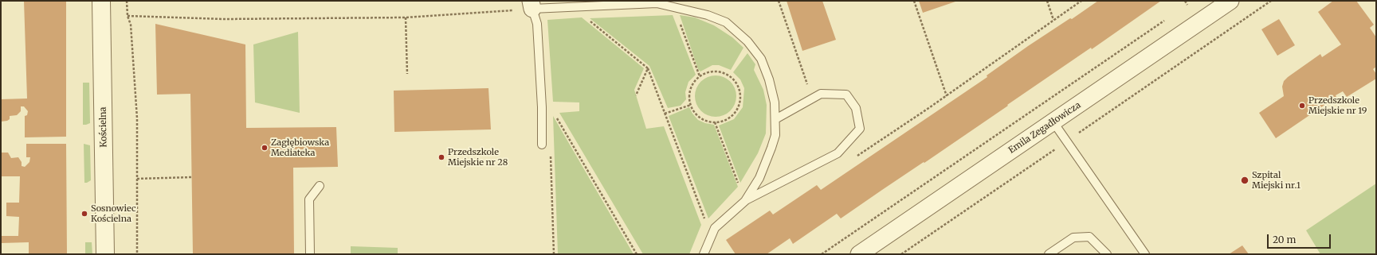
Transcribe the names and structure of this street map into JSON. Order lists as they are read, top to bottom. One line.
{"streets":{"street":["Kościelna","Emila Zegadłowicza"]},"places":["Przedszkole Miejskie nr 19","Zagłębiowska Mediateka","Przedszkole Miejskie nr 28","Szpital Miejski nr.1","Sosnowiec Kościelna"],"scale_bar":"20 m"}
